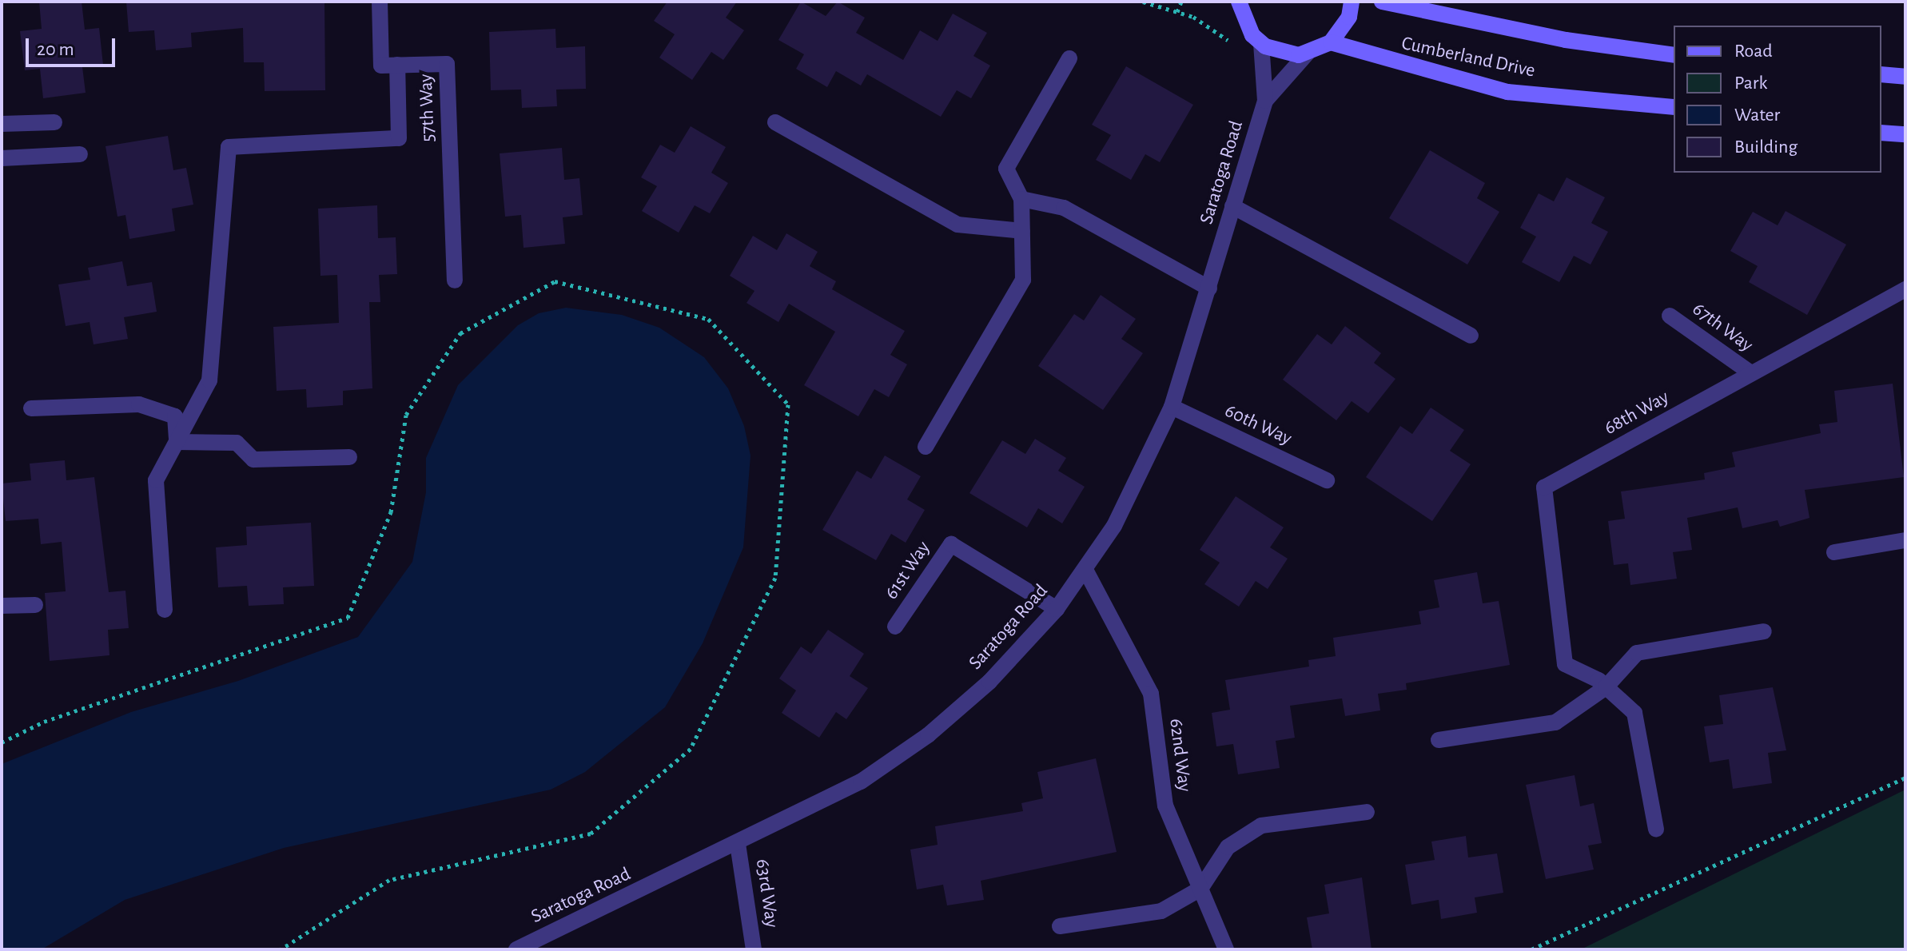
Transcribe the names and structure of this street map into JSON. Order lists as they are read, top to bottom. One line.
{"streets":{"street":["Cumberland Drive","57th Way","Saratoga Road","67th Way","68th Way","60th Way","61st Way","62nd Way","63rd Way"]},"crossings":[["Saratoga Road","60th Way"],["Saratoga Road","61st Way"],["Saratoga Road","62nd Way"],["Saratoga Road","63rd Way"],["67th Way","68th Way"]],"legend":["Road","Park","Water","Building"],"scale_bar":"20 m"}
